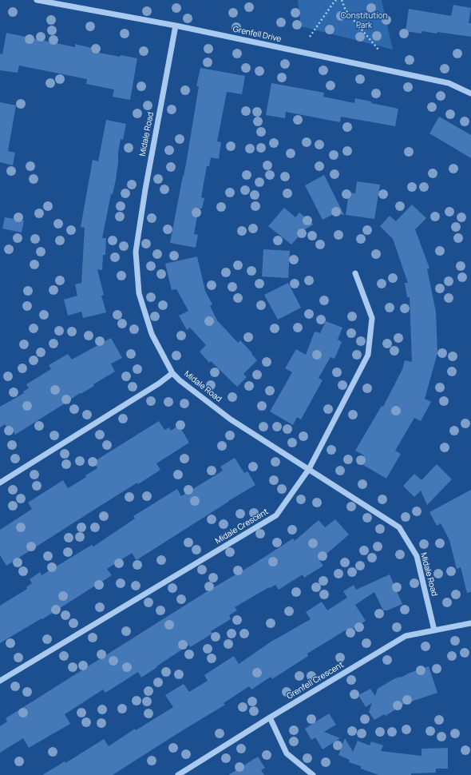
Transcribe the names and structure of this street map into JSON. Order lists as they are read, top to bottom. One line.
{"streets":{"street":["Grenfell Drive","Midale Road","Midale Crescent","Grenfell Crescent"]},"crossings":[["Grenfell Drive","Midale Road"],["Midale Road","Midale Crescent"],["Midale Road","Grenfell Crescent"]],"parks":["Constitution Park"]}
